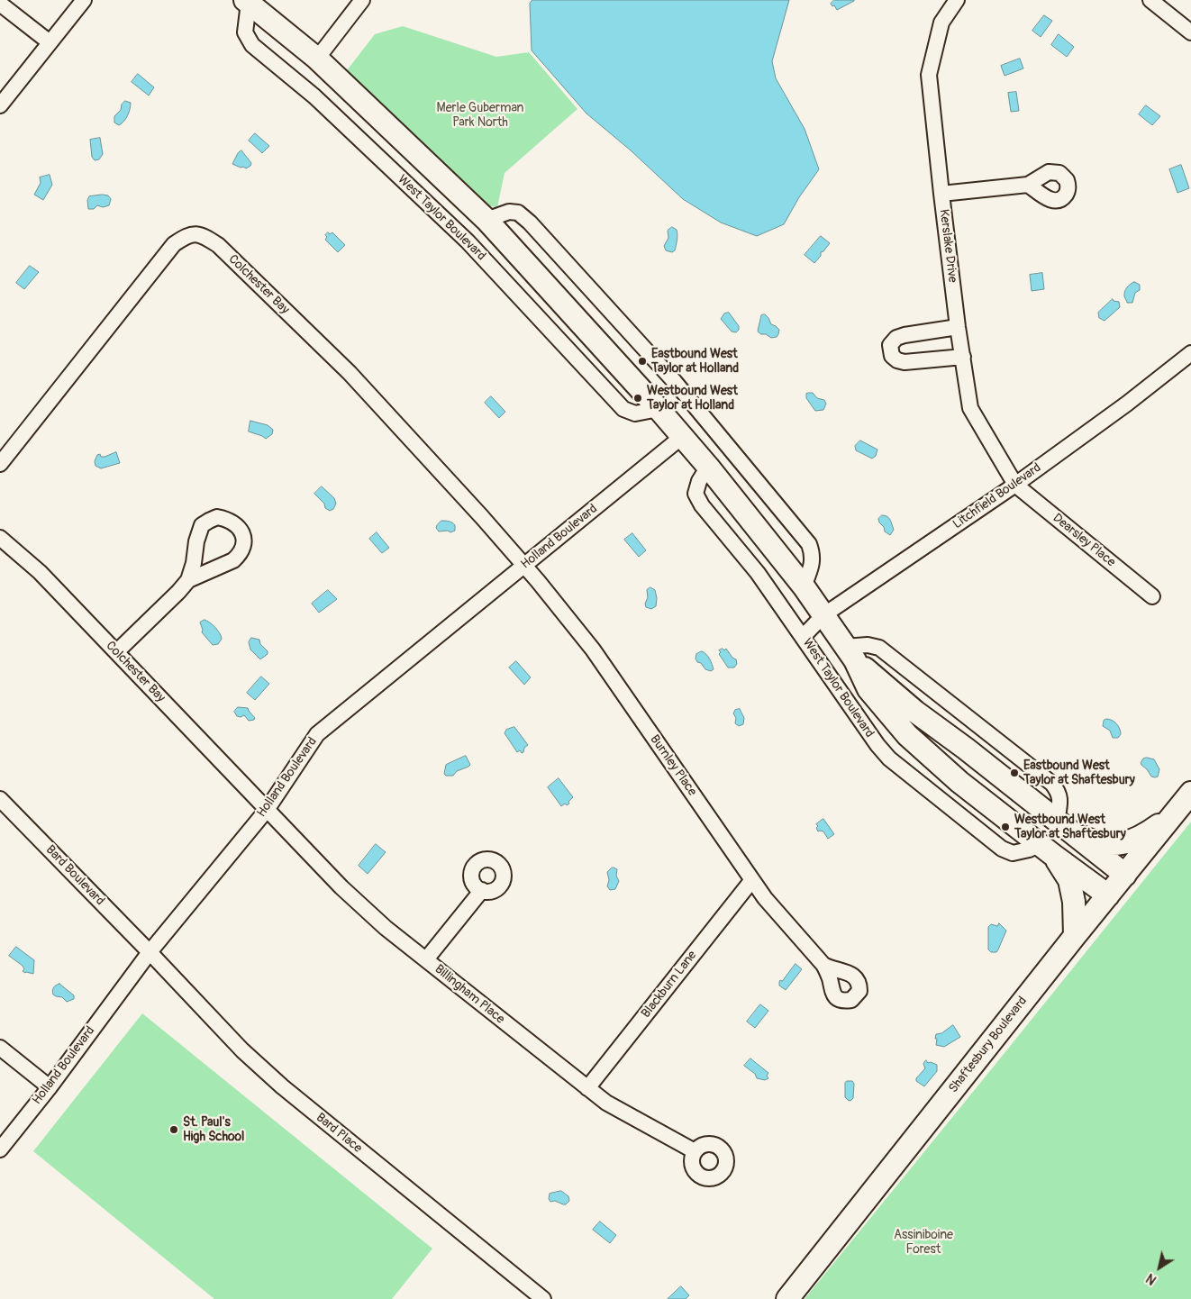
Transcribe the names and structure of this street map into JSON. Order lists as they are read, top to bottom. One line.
{"streets":{"street":["West Taylor Boulevard","Kerslake Drive","Colchester Bay","Litchfield Boulevard","Holland Boulevard","Dearsley Place","Burnley Place","Bard Boulevard","Blackburn Lane","Billingham Place","Shaftesbury Boulevard","Bard Place"]},"crossings":[["West Taylor Boulevard","Litchfield Boulevard"],["West Taylor Boulevard","Holland Boulevard"],["West Taylor Boulevard","Shaftesbury Boulevard"],["Kerslake Drive","Litchfield Boulevard"],["Kerslake Drive","Dearsley Place"],["Colchester Bay","Holland Boulevard"],["Colchester Bay","Burnley Place"],["Colchester Bay","Billingham Place"],["Litchfield Boulevard","Dearsley Place"],["Holland Boulevard","Burnley Place"],["Holland Boulevard","Bard Boulevard"],["Holland Boulevard","Billingham Place"],["Holland Boulevard","Bard Place"],["Burnley Place","Blackburn Lane"],["Bard Boulevard","Bard Place"],["Blackburn Lane","Billingham Place"]],"parks":["Merle Guberman Park North","Assiniboine Forest"],"places":["Eastbound West Taylor at Holland","Westbound West Taylor at Holland","Eastbound West Taylor at Shaftesbury","Westbound West Taylor at Shaftesbury","St. Paul's High School"],"north":"bottom left"}
